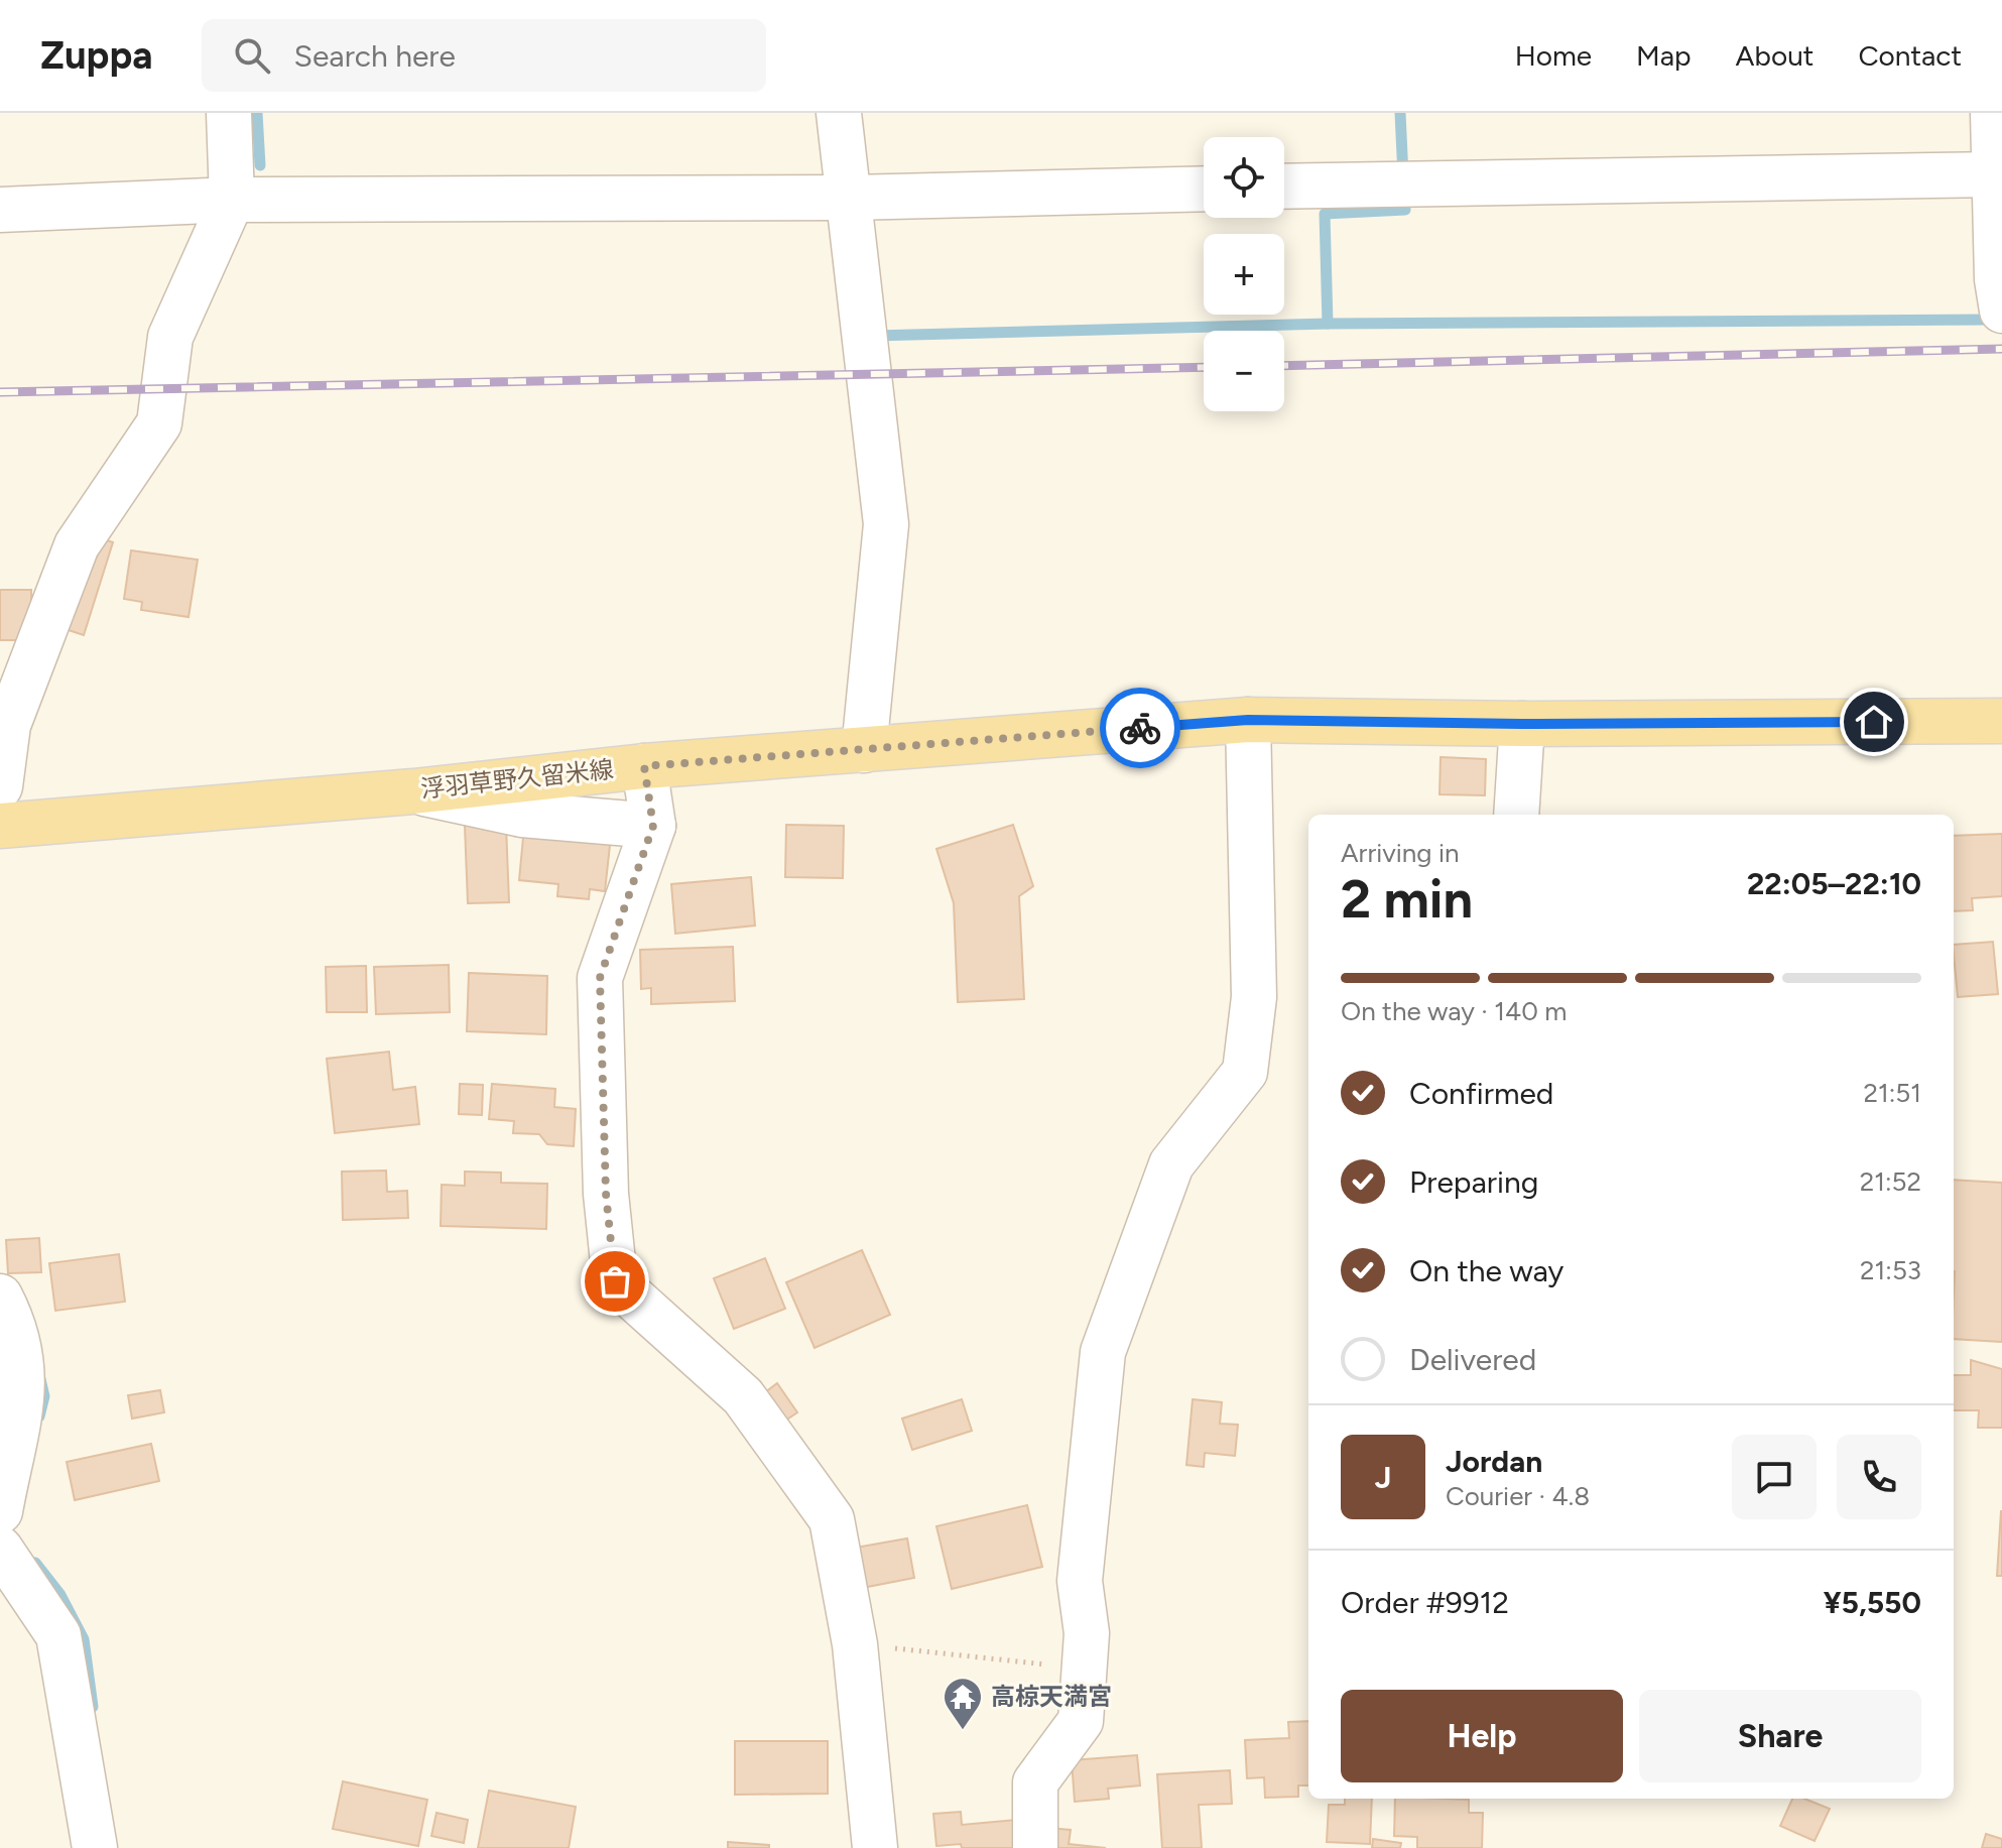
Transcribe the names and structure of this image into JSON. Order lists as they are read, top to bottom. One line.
{"streets":{"main road":["浮羽草野久留米線"]},"places":{"temple":["高椋天満宮"]},"page":{"header":"Zuppa","search":"Search here","nav":["Home","Map","About","Contact"],"map_buttons":["+","−"],"heading":["2 min","Arriving in","22:05–22:10"],"panel":["Jordan","Courier · 4.8","Order #9912","¥5,550"],"bar":"On the way · 140 m","list":[["Confirmed","21:51"],["Preparing","21:52"],["On the way","21:53"],"Delivered"],"round":"J","buttons":["Help","Share"]}}
